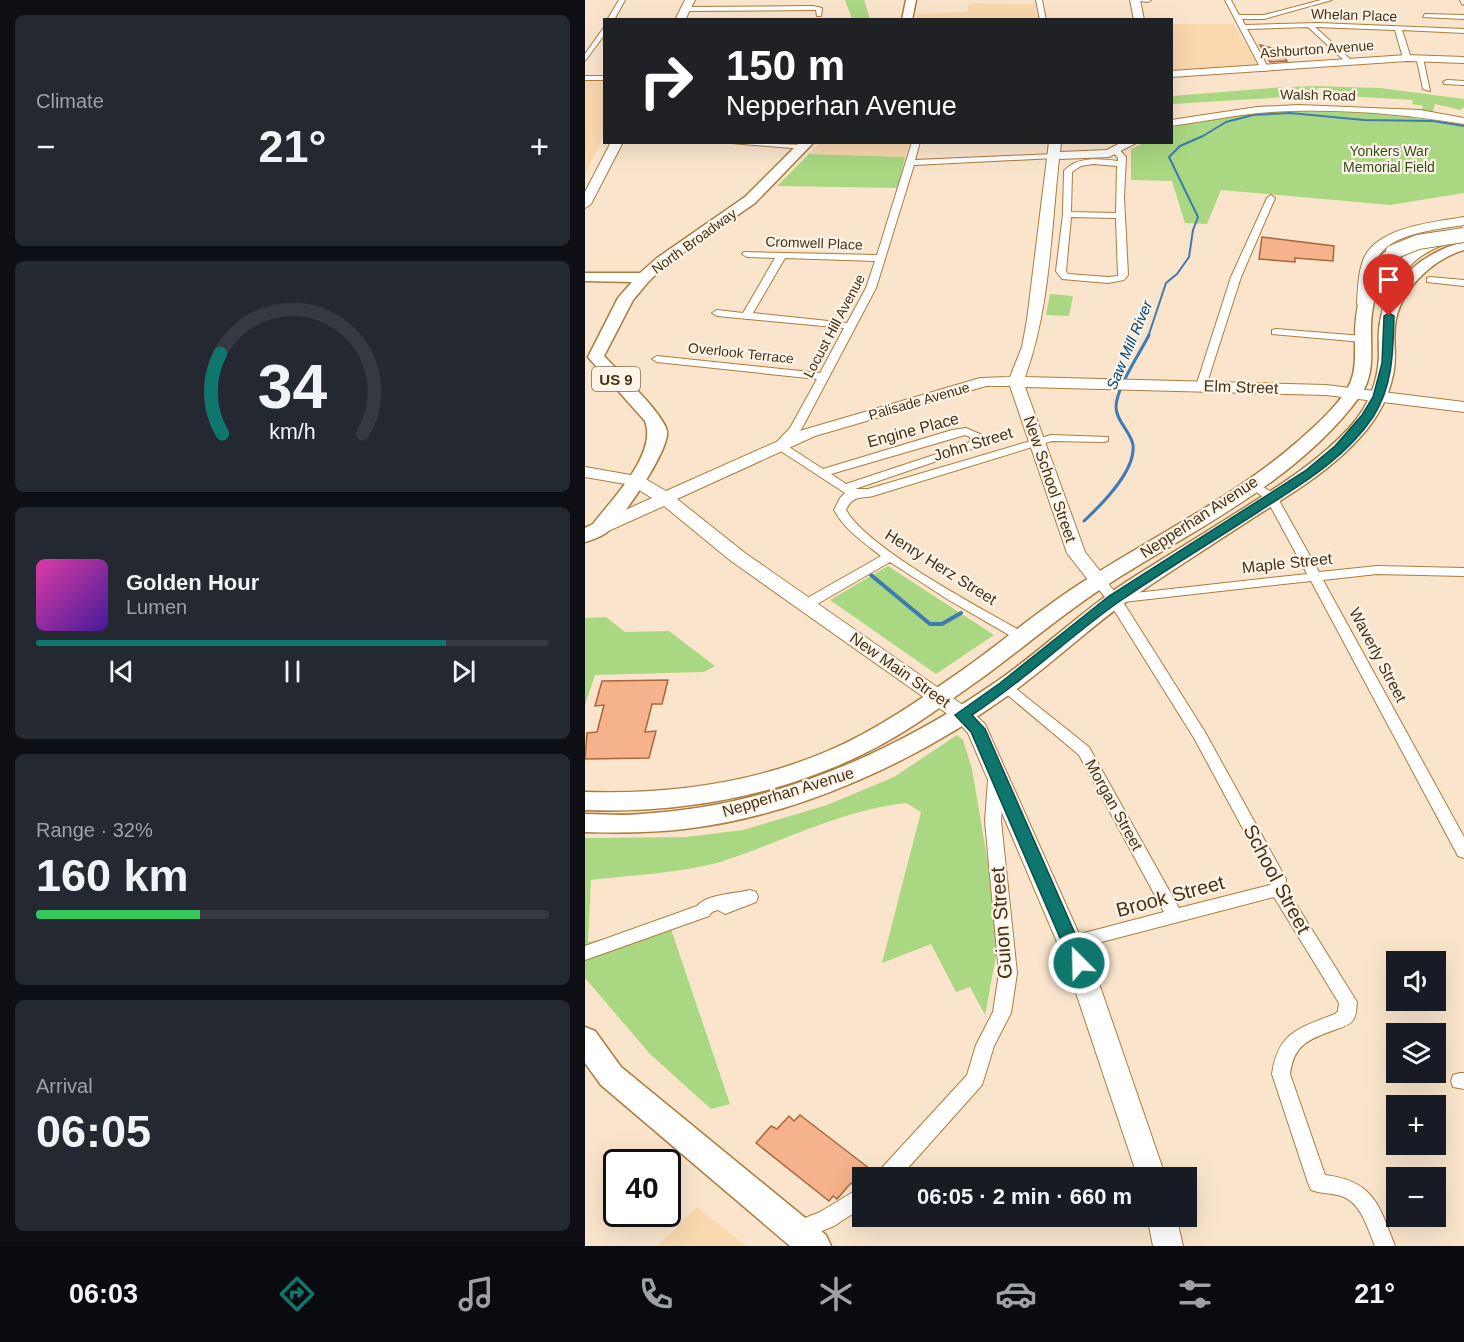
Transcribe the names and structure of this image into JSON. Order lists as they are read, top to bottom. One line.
{"streets":{"main road":["North Broadway","US 9","Nepperhan Avenue"],"street":["Whelan Place","Ashburton Avenue","Walsh Road","Cromwell Place","Locust Hill Avenue","Overlook Terrace","Elm Street","Palisade Avenue","Engine Place","John Street","New School Street","Maple Street","Henry Herz Street","Waverly Street","New Main Street","Morgan Street","School Street","Brook Street","Guion Street"]},"crossings":[["North Broadway","Palisade Avenue"],["North Broadway","New Main Street"],["Cromwell Place","Locust Hill Avenue"],["Locust Hill Avenue","Overlook Terrace"],["Locust Hill Avenue","Palisade Avenue"],["Elm Street","Palisade Avenue"],["Elm Street","New School Street"],["Elm Street","Nepperhan Avenue"],["Palisade Avenue","New School Street"],["Palisade Avenue","New Main Street"],["Engine Place","John Street"],["Engine Place","Henry Herz Street"],["John Street","New School Street"],["John Street","Henry Herz Street"],["New School Street","Nepperhan Avenue"],["New School Street","Maple Street"],["New School Street","School Street"],["Nepperhan Avenue","Maple Street"],["Nepperhan Avenue","Henry Herz Street"],["Nepperhan Avenue","Waverly Street"],["Nepperhan Avenue","New Main Street"],["Nepperhan Avenue","Morgan Street"],["Nepperhan Avenue","School Street"],["Maple Street","Waverly Street"],["Maple Street","School Street"],["New Main Street","Brook Street"],["New Main Street","Guion Street"],["Morgan Street","Brook Street"],["School Street","Brook Street"]],"water":["Saw Mill River"],"parks":["Yonkers War Memorial Field"],"page":{"tile":["Climate",["Range · 32%","160 km"],["Arrival","06:05"]],"turn":["150 m","Nepperhan Avenue"],"heat":["−","21°","+"],"song":["Golden Hour","Lumen"],"map_buttons":["+","−"],"limit":"40","trip":"06:05 · 2 min · 660 m","tabs":["06:03","21°"],"gauge":["34","km/h"]}}
